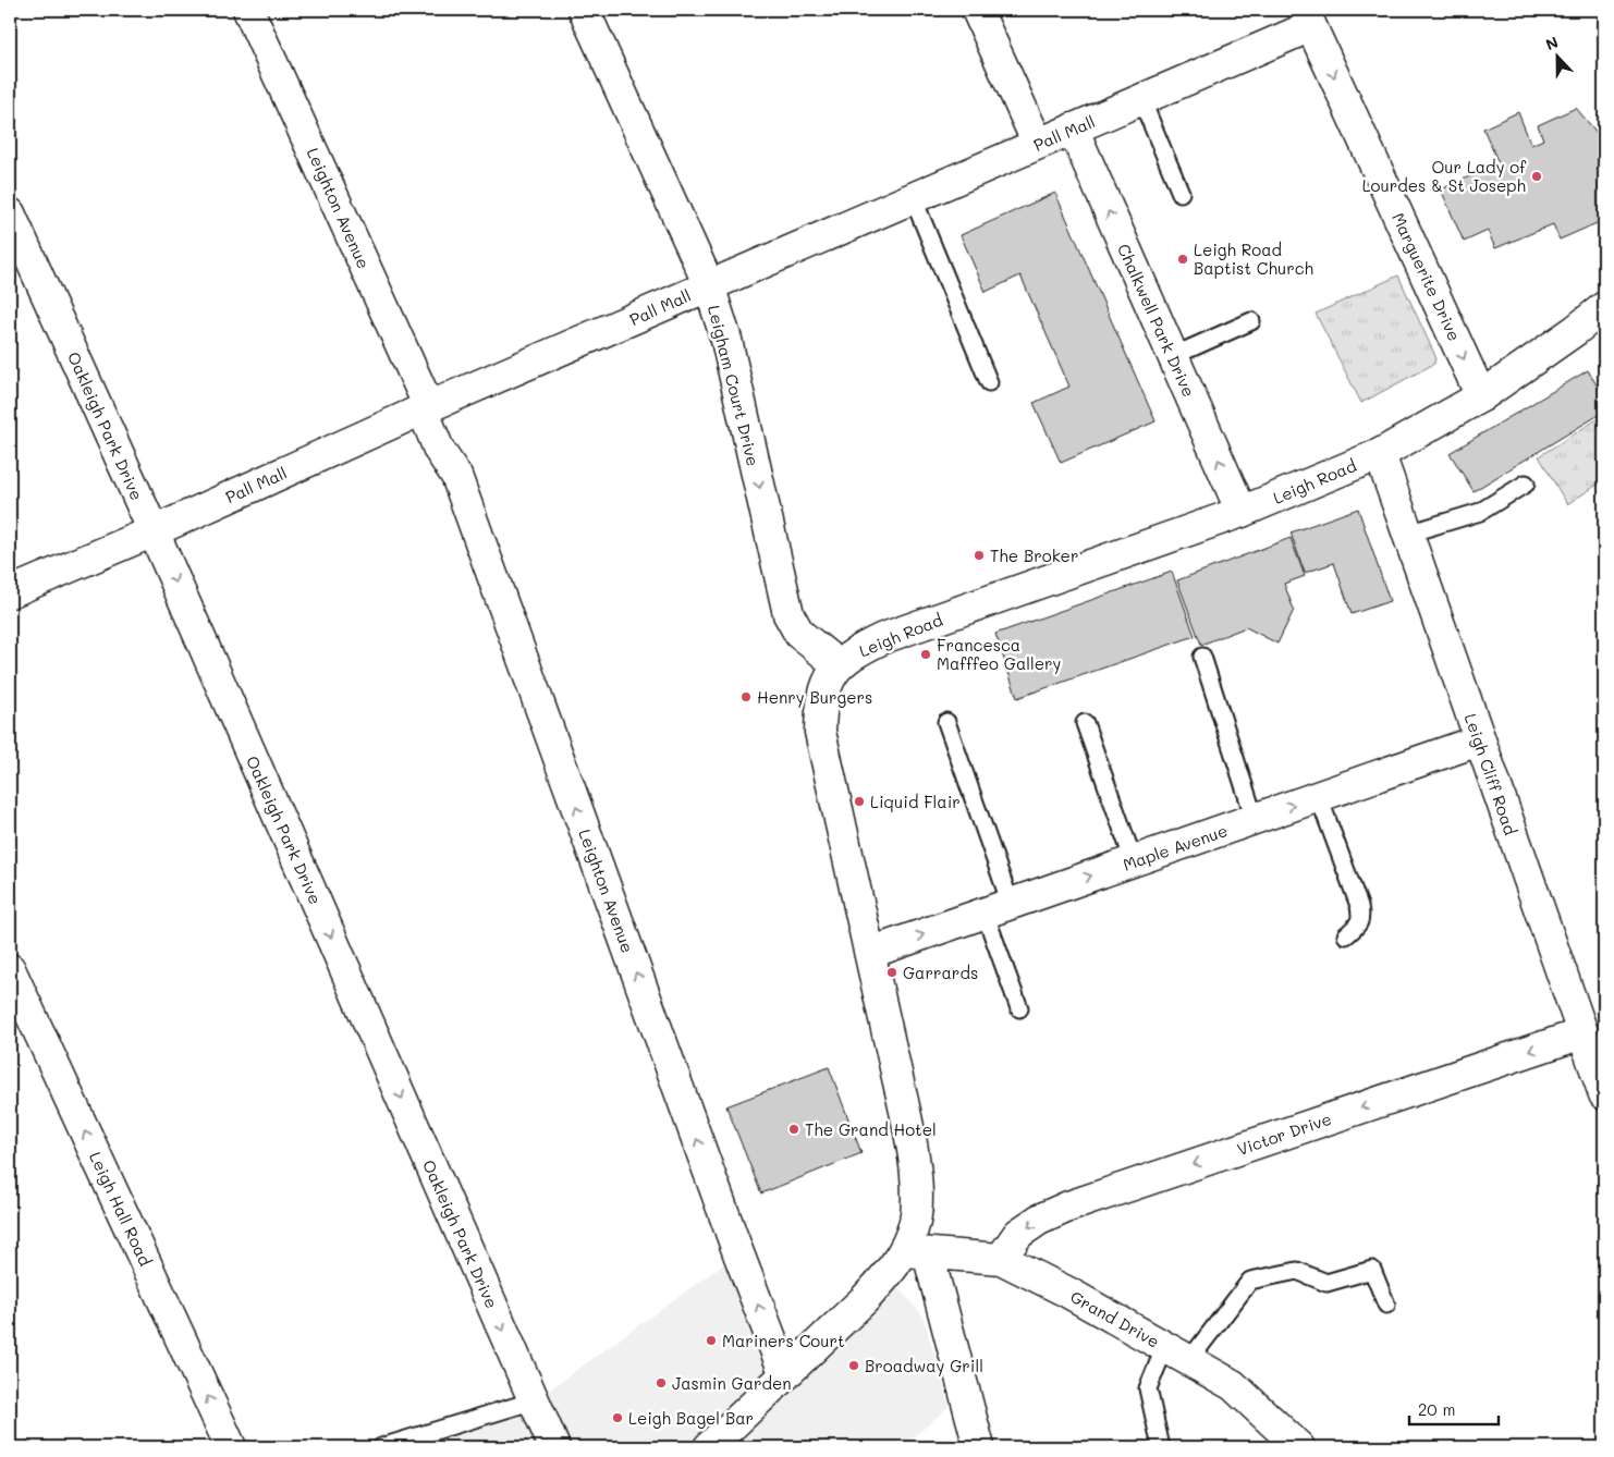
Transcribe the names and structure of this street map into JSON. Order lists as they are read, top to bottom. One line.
{"streets":{"street":["Pall Mall","Leighton Avenue","Marguerite Drive","Chalkwell Park Drive","Leigham Court Drive","Oakleigh Park Drive","Leigh Road","Leigh Cliff Road","Maple Avenue","Victor Drive","Leigh Hall Road","Grand Drive"]},"crossings":[["Pall Mall","Leighton Avenue"],["Pall Mall","Marguerite Drive"],["Pall Mall","Chalkwell Park Drive"],["Pall Mall","Leigham Court Drive"],["Pall Mall","Oakleigh Park Drive"],["Leighton Avenue","Leigh Road"],["Marguerite Drive","Leigh Road"],["Chalkwell Park Drive","Leigh Road"],["Leigham Court Drive","Leigh Road"],["Leigh Road","Leigh Cliff Road"],["Leigh Road","Maple Avenue"],["Leigh Road","Grand Drive"],["Leigh Cliff Road","Maple Avenue"],["Leigh Cliff Road","Victor Drive"],["Victor Drive","Grand Drive"]],"one_way":["Leighton Avenue","Marguerite Drive","Chalkwell Park Drive","Leigham Court Drive","Oakleigh Park Drive","Maple Avenue","Victor Drive","Leigh Hall Road"],"places":["Our Lady of Lourdes & St Joseph","Leigh Road Baptist Church","The Broker","Francesca Mafffeo Gallery","Henry Burgers","Liquid Flair","Garrards","The Grand Hotel","Mariners Court","Broadway Grill","Jasmin Garden","Leigh Bagel Bar"],"scale_bar":"20 m","north":"top"}
